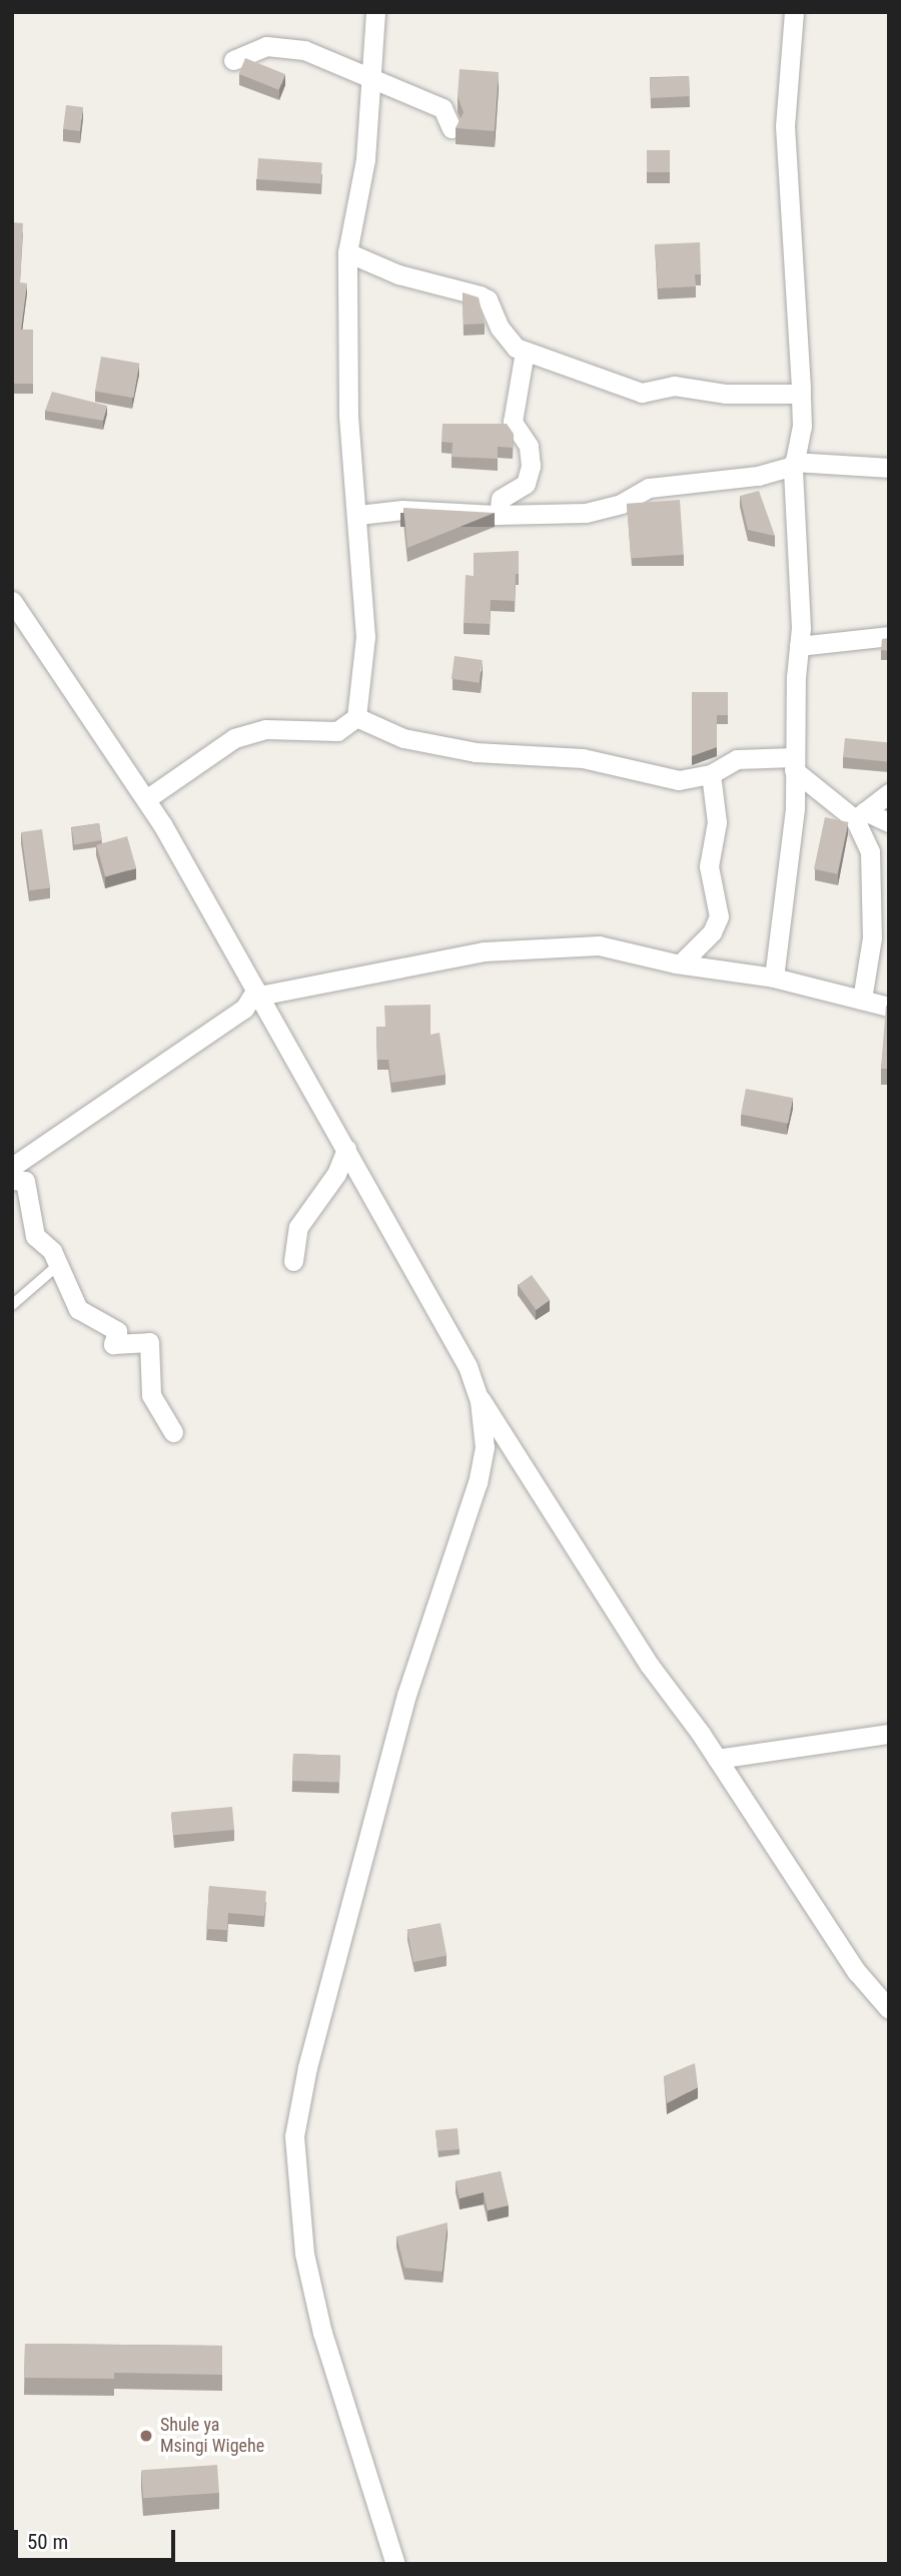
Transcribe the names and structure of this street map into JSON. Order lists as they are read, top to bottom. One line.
{"places":["Shule ya Msingi Wigehe"],"scale_bar":"50 m"}
